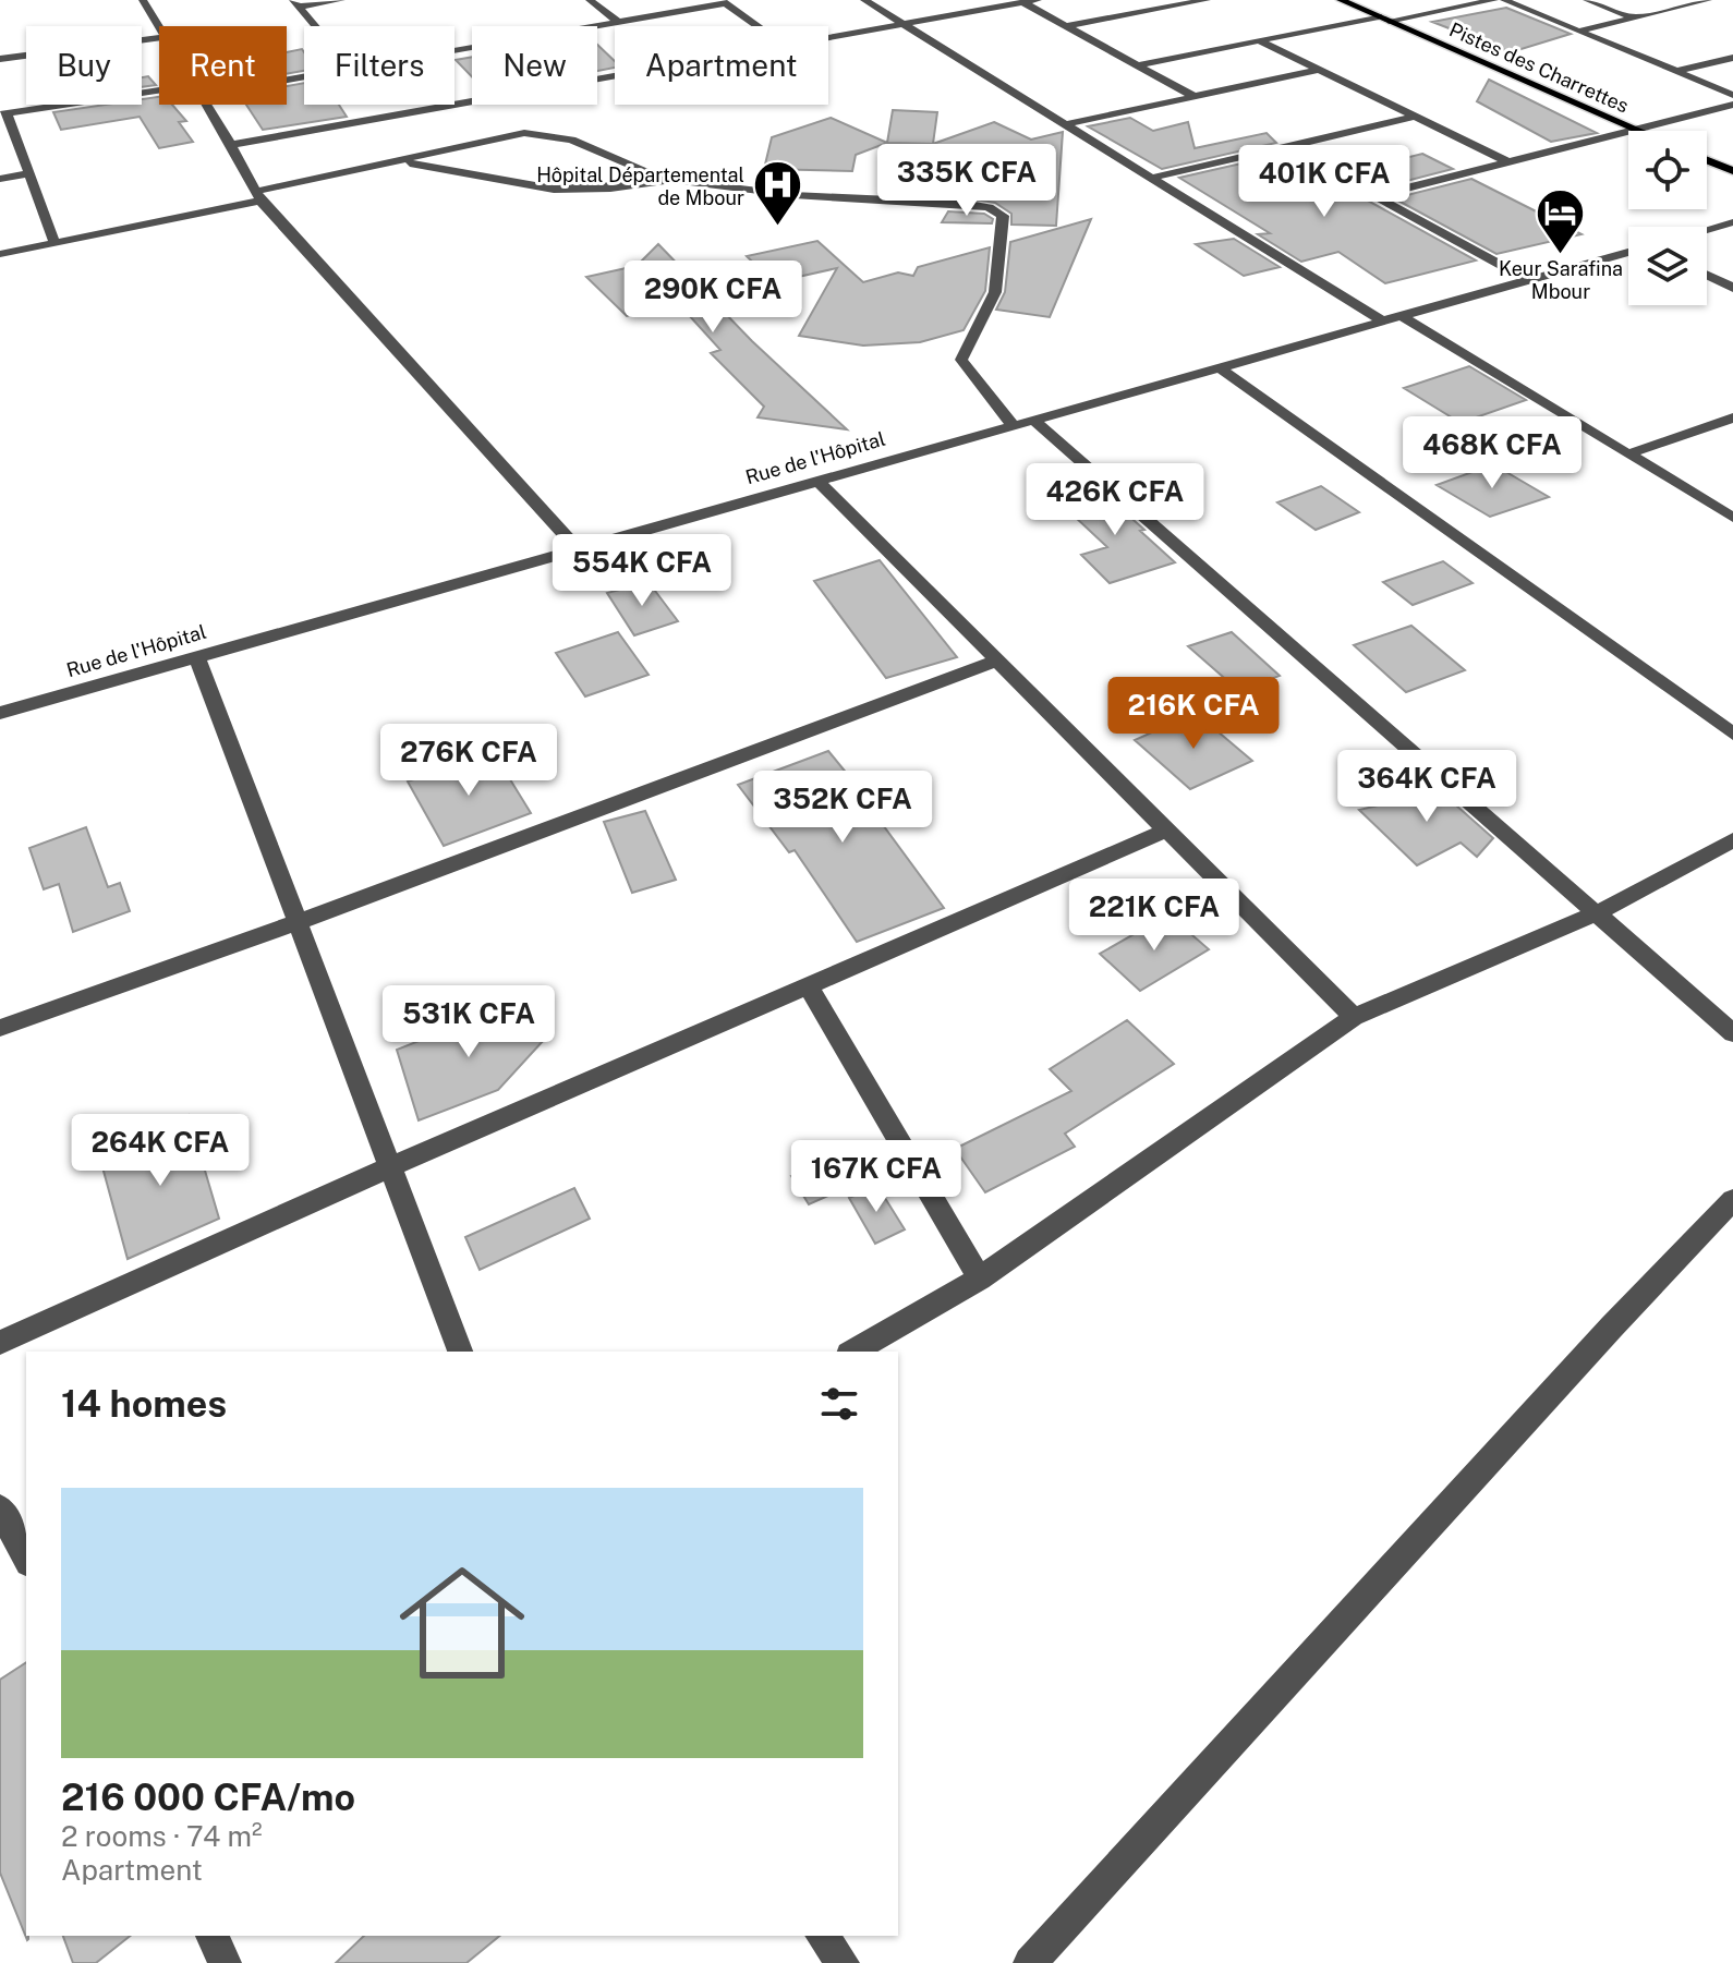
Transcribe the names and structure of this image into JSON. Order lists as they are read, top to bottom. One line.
{"streets":{"main road":["Pistes des Charrettes"],"street":["Rue de l'Hôpital"]},"places":{"hospital":["Hôpital Départemental de Mbour"],"hotel":["Keur Sarafina Mbour"]},"page":{"chip":["Buy","Rent","Filters","New","Apartment"],"price":["335K CFA","401K CFA","290K CFA","468K CFA","426K CFA","554K CFA","216K CFA","276K CFA","364K CFA","352K CFA","221K CFA","531K CFA","264K CFA","167K CFA"],"heading":"14 homes","list":[{"name":"216 000 CFA/mo","note":"2 rooms · 74 m² · Apartment"}]}}
